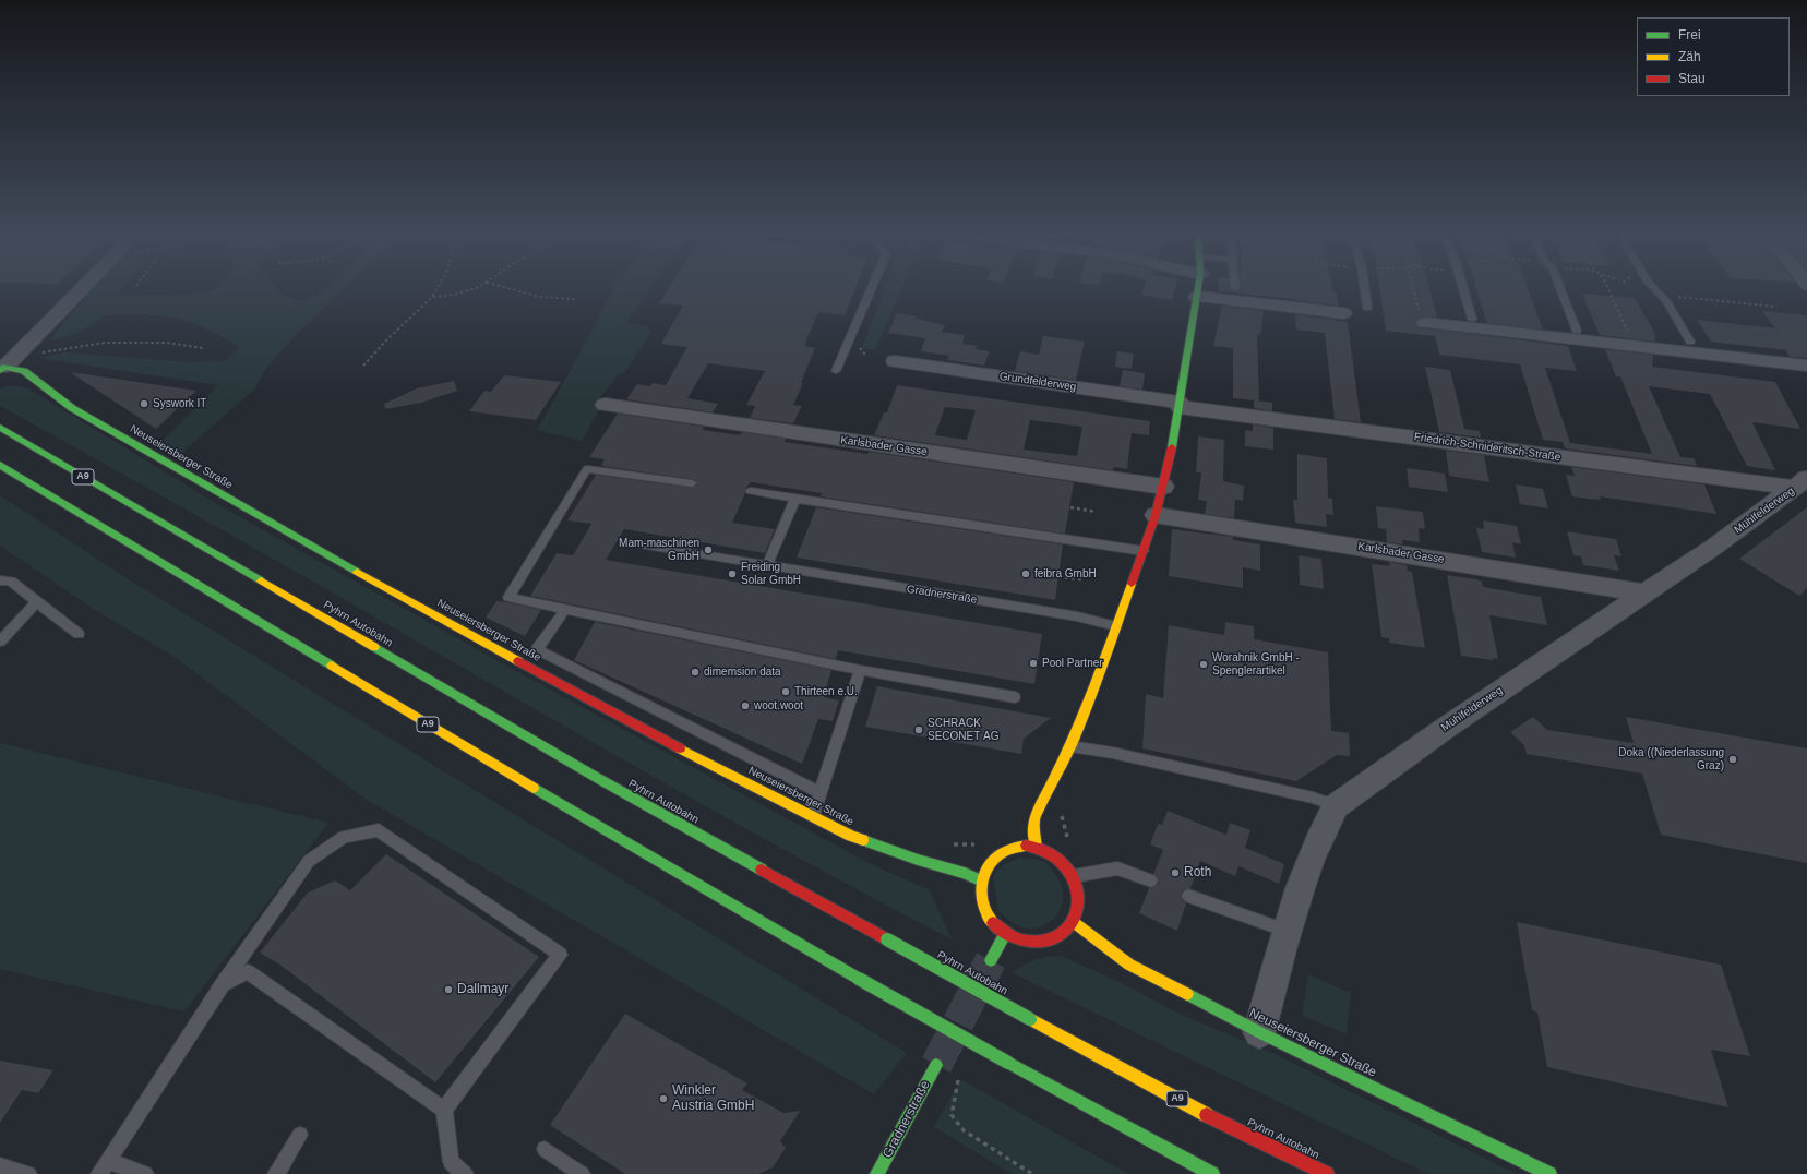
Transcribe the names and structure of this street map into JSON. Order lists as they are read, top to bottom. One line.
{"streets":{"main road":["Neuseiersberger Straße","A9","Gradnerstraße","Pyhrn Autobahn"],"street":["Grundfelderweg","Karlsbader Gasse","Friedrich-Schnideritsch-Straße","Mühlfelderweg"]},"crossings":[["Grundfelderweg","Friedrich-Schnideritsch-Straße"],["Karlsbader Gasse","Mühlfelderweg"],["Friedrich-Schnideritsch-Straße","Mühlfelderweg"],["Neuseiersberger Straße","Mühlfelderweg"]],"places":["Syswork IT","Mam-maschinen GmbH","Freiding Solar GmbH","feibra GmbH","Pool Partner","Worahnik GmbH - Spenglerartikel","dimemsion data","Thirteen e.U.","woot.woot","SCHRACK SECONET AG","Doka ((Niederlassung Graz)","Roth","Dallmayr","Winkler Austria GmbH"],"legend":["Frei","Zäh","Stau"]}
